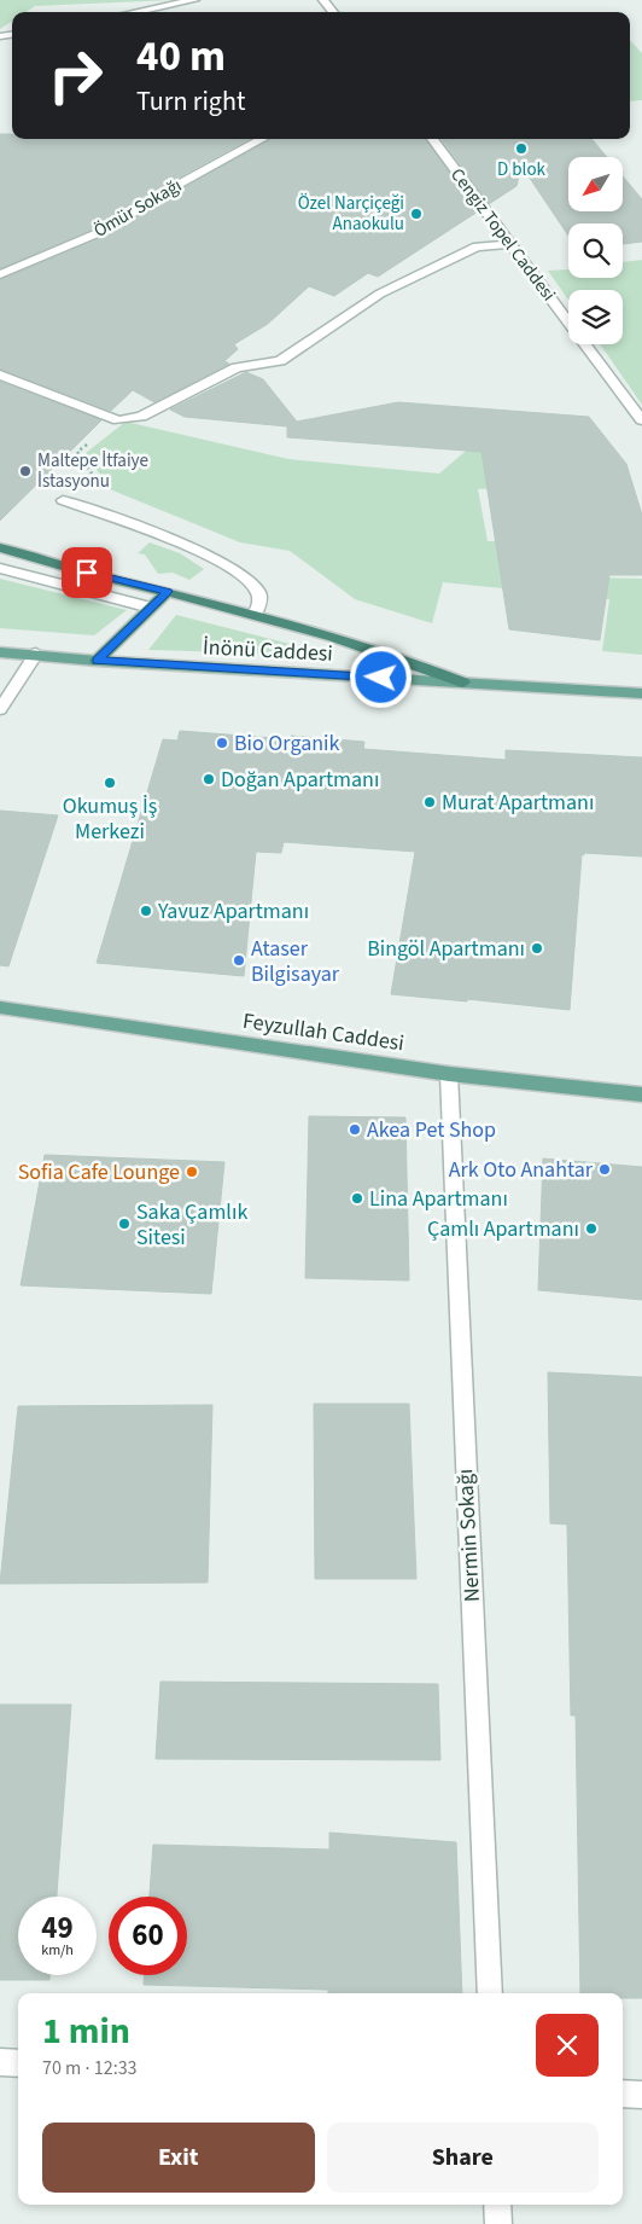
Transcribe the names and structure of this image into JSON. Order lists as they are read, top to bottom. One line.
{"streets":{"main road":["İnönü Caddesi","Feyzullah Caddesi"],"street":["Ömür Sokağı","Cengiz Topel Caddesi","Nermin Sokağı"]},"crossings":[["Feyzullah Caddesi","Nermin Sokağı"]],"places":["D blok","Özel Narçiçeği Anaokulu","Maltepe İtfaiye İstasyonu","Bio Organik","Doğan Apartmanı","Okumuş İş Merkezi","Murat Apartmanı","Yavuz Apartmanı","Bingöl Apartmanı","Ataser Bilgisayar","Akea Pet Shop","Ark Oto Anahtar","Sofia Cafe Lounge","Lina Apartmanı","Saka Çamlık Sitesi","Çamlı Apartmanı"],"north":"bottom left","page":{"turn":["40 m","Turn right"],"speed":"49 km/h","limit":"60","heading":["1 min","70 m · 12:33"],"buttons":["Exit","Share"]}}
